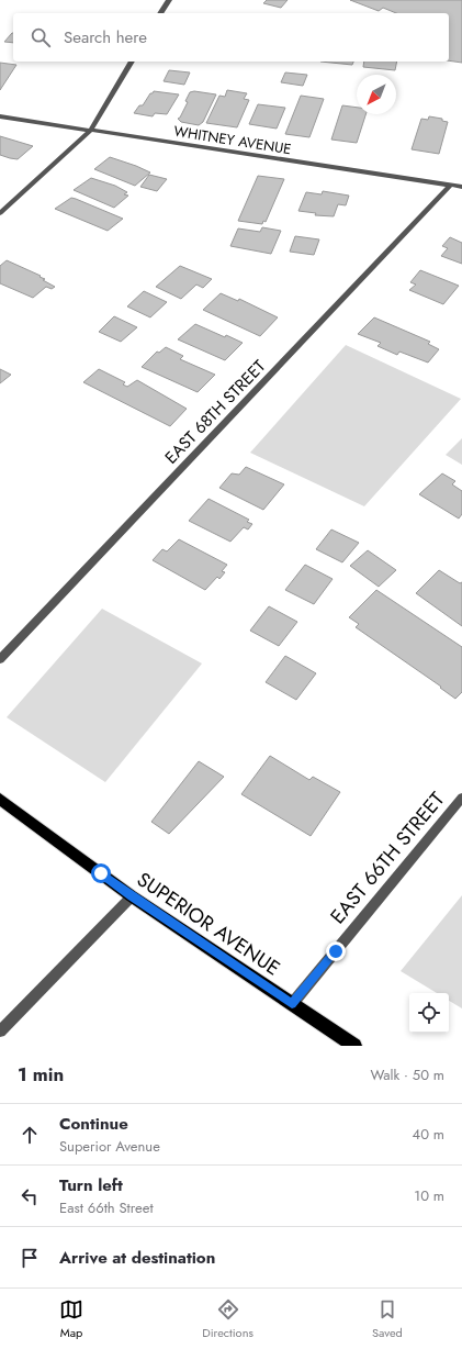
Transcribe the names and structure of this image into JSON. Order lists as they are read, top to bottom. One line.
{"streets":{"main road":["SUPERIOR AVENUE"],"street":["WHITNEY AVENUE","EAST 68TH STREET","EAST 66TH STREET"]},"crossings":[["WHITNEY AVENUE","EAST 68TH STREET"],["EAST 66TH STREET","SUPERIOR AVENUE"]],"north":"bottom left","page":{"search":"Search here","heading":["1 min","Walk · 50 m"],"list":[["Continue","Superior Avenue","40 m"],["Turn left","East 66th Street","10 m"],"Arrive at destination"],"nav":["Map","Directions","Saved"]}}
